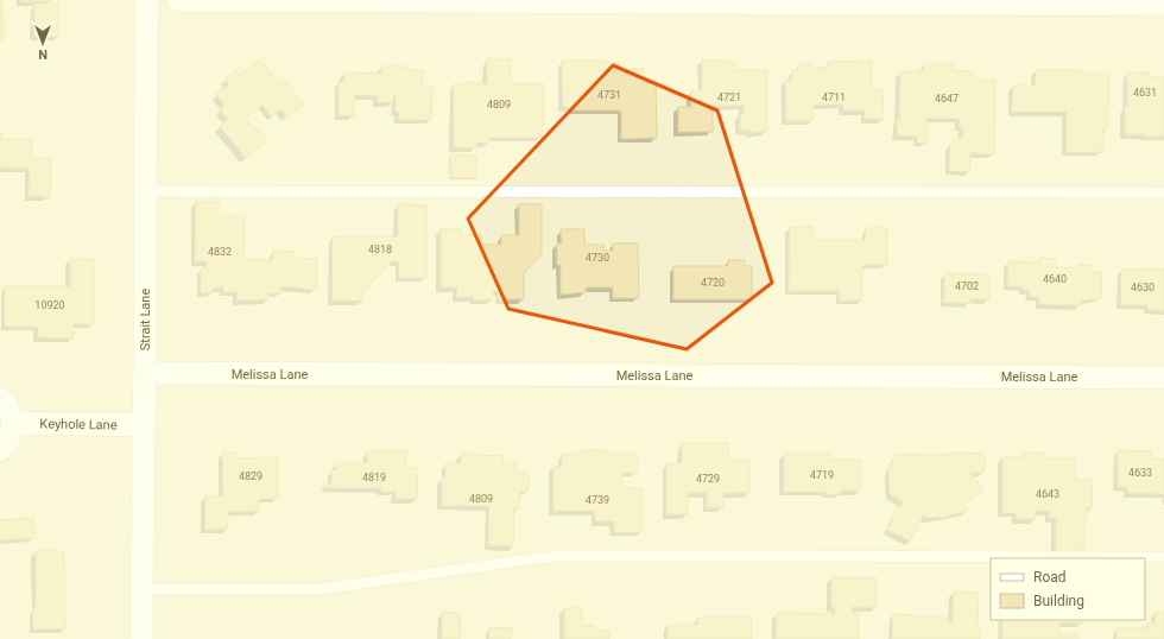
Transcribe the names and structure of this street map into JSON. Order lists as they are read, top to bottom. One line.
{"streets":{"street":["Strait Lane","Melissa Lane","Keyhole Lane"]},"crossings":[["Strait Lane","Melissa Lane"],["Strait Lane","Keyhole Lane"]],"house_numbers":["4631","4731","4721","4711","4647","4809","4818","4832","4730","4640","4720","4702","4630","10920","4633","4719","4829","4819","4729","4643","4809","4739"],"legend":["Road","Building"],"north":"bottom"}
